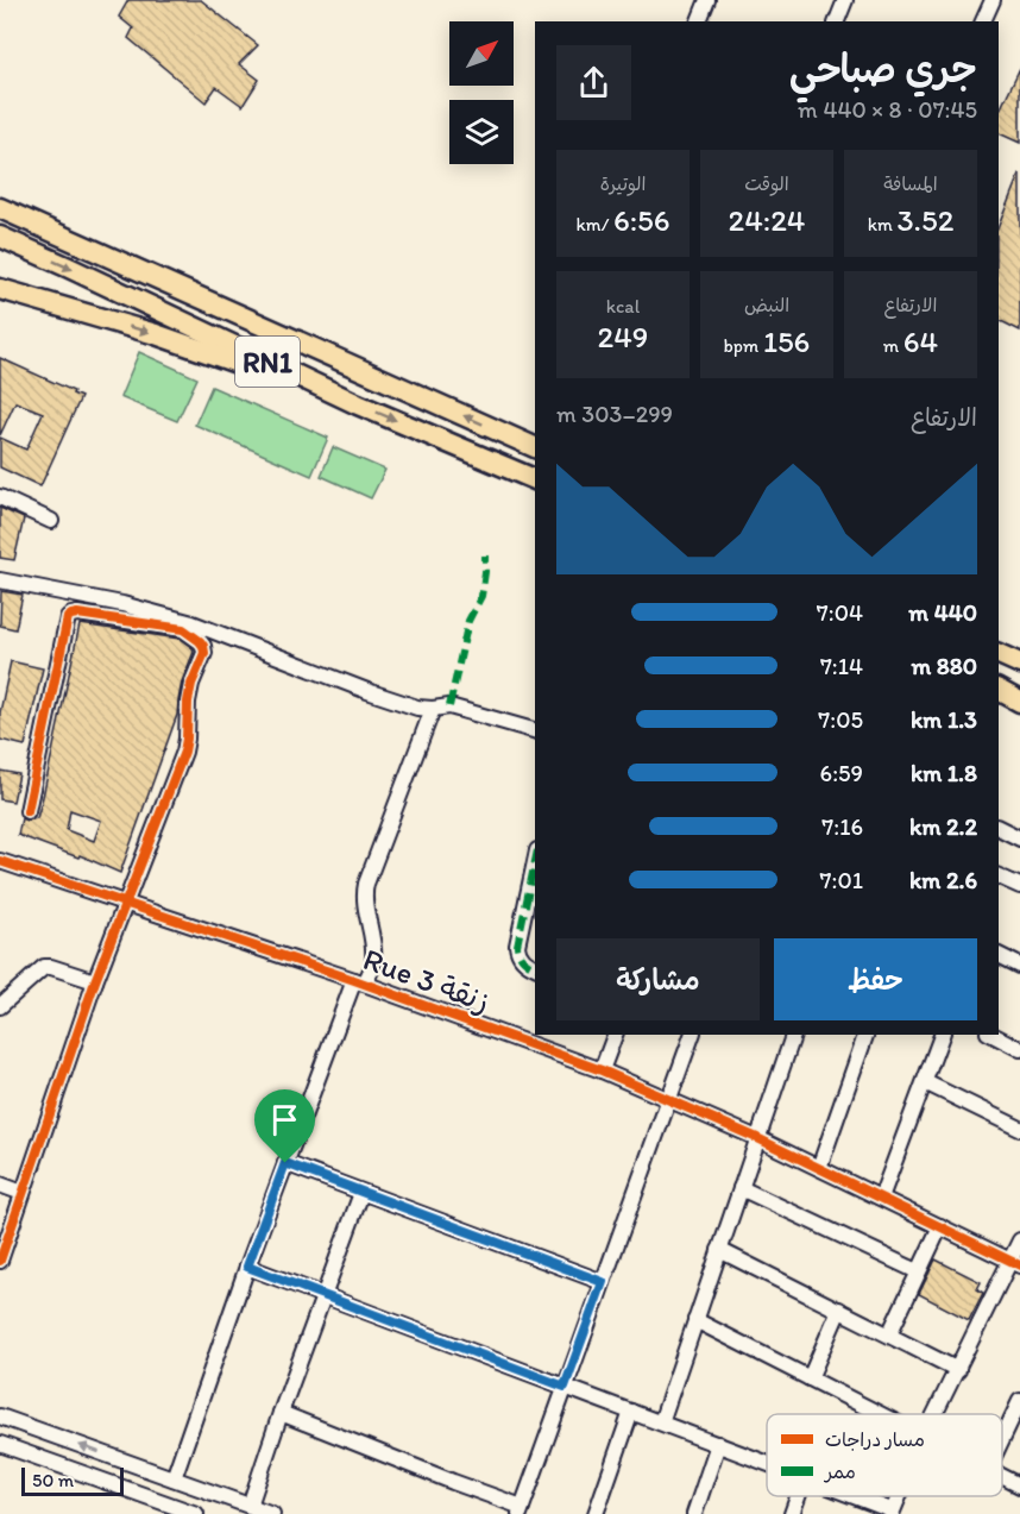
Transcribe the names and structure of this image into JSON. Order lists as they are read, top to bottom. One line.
{"streets":{"highway":["RN1"],"street":["Rue 3 زنقة"]},"legend":["مسار دراجات","ممر"],"scale_bar":"50 m","north":"top right","page":{"heading":["جري صباحي","07:45 · 8 × 440 m"],"stats":[["المسافة","3.52 km"],["الوقت","24:24"],["الوتيرة","6:56 /km"],["الارتفاع","64 m"],["النبض","156 bpm"],["kcal","249"]],"chart":["الارتفاع","299–303 m"],"list":[{"name":"440 m","note":"7:04"},{"name":"880 m","note":"7:14"},{"name":"1.3 km","note":"7:05"},{"name":"1.8 km","note":"6:59"},{"name":"2.2 km","note":"7:16"},{"name":"2.6 km","note":"7:01"}],"buttons":["حفظ","مشاركة"],"scale":"50 m"}}
